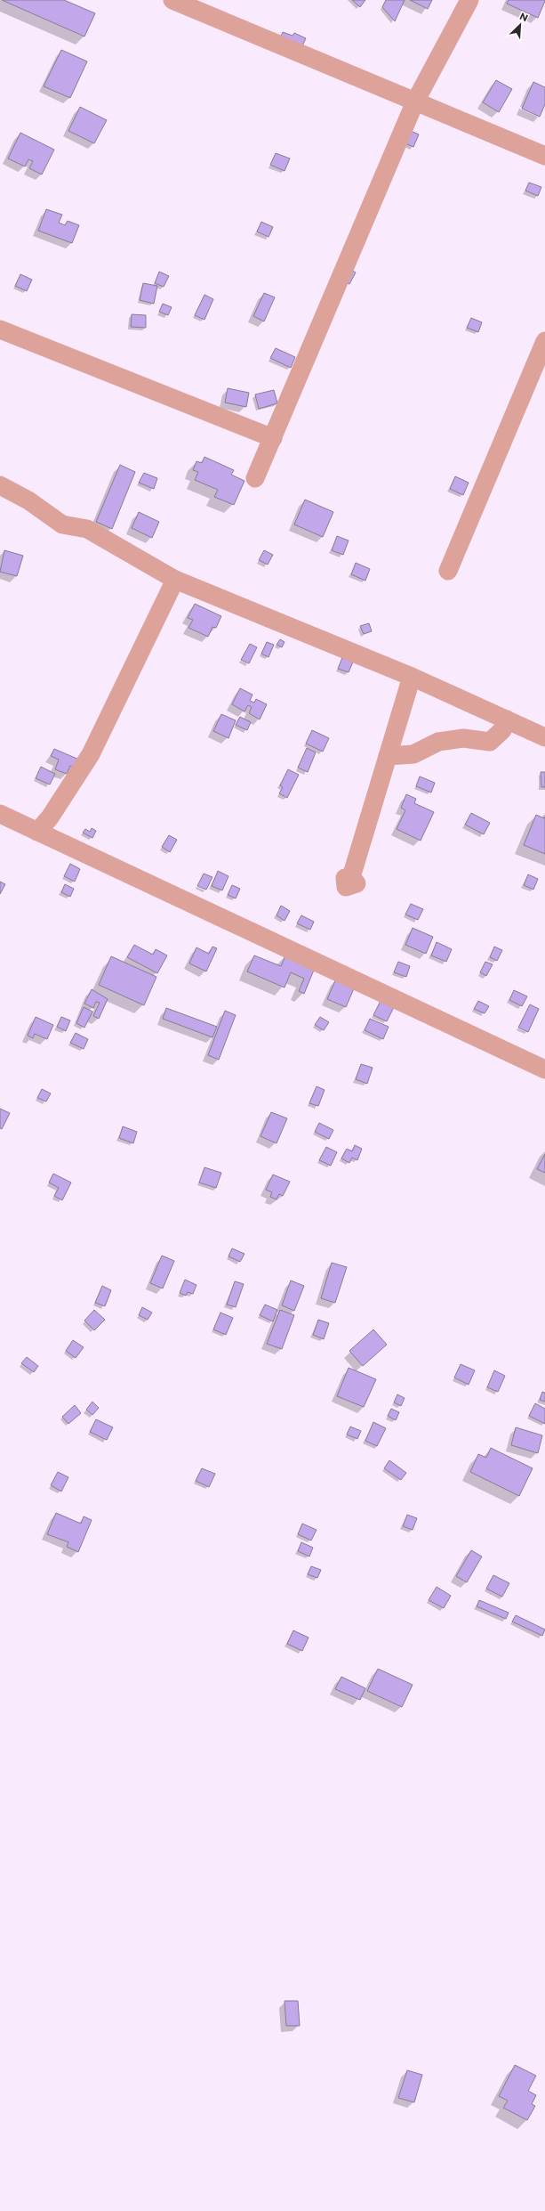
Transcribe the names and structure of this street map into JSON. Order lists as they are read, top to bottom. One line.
{"north":"top right"}
